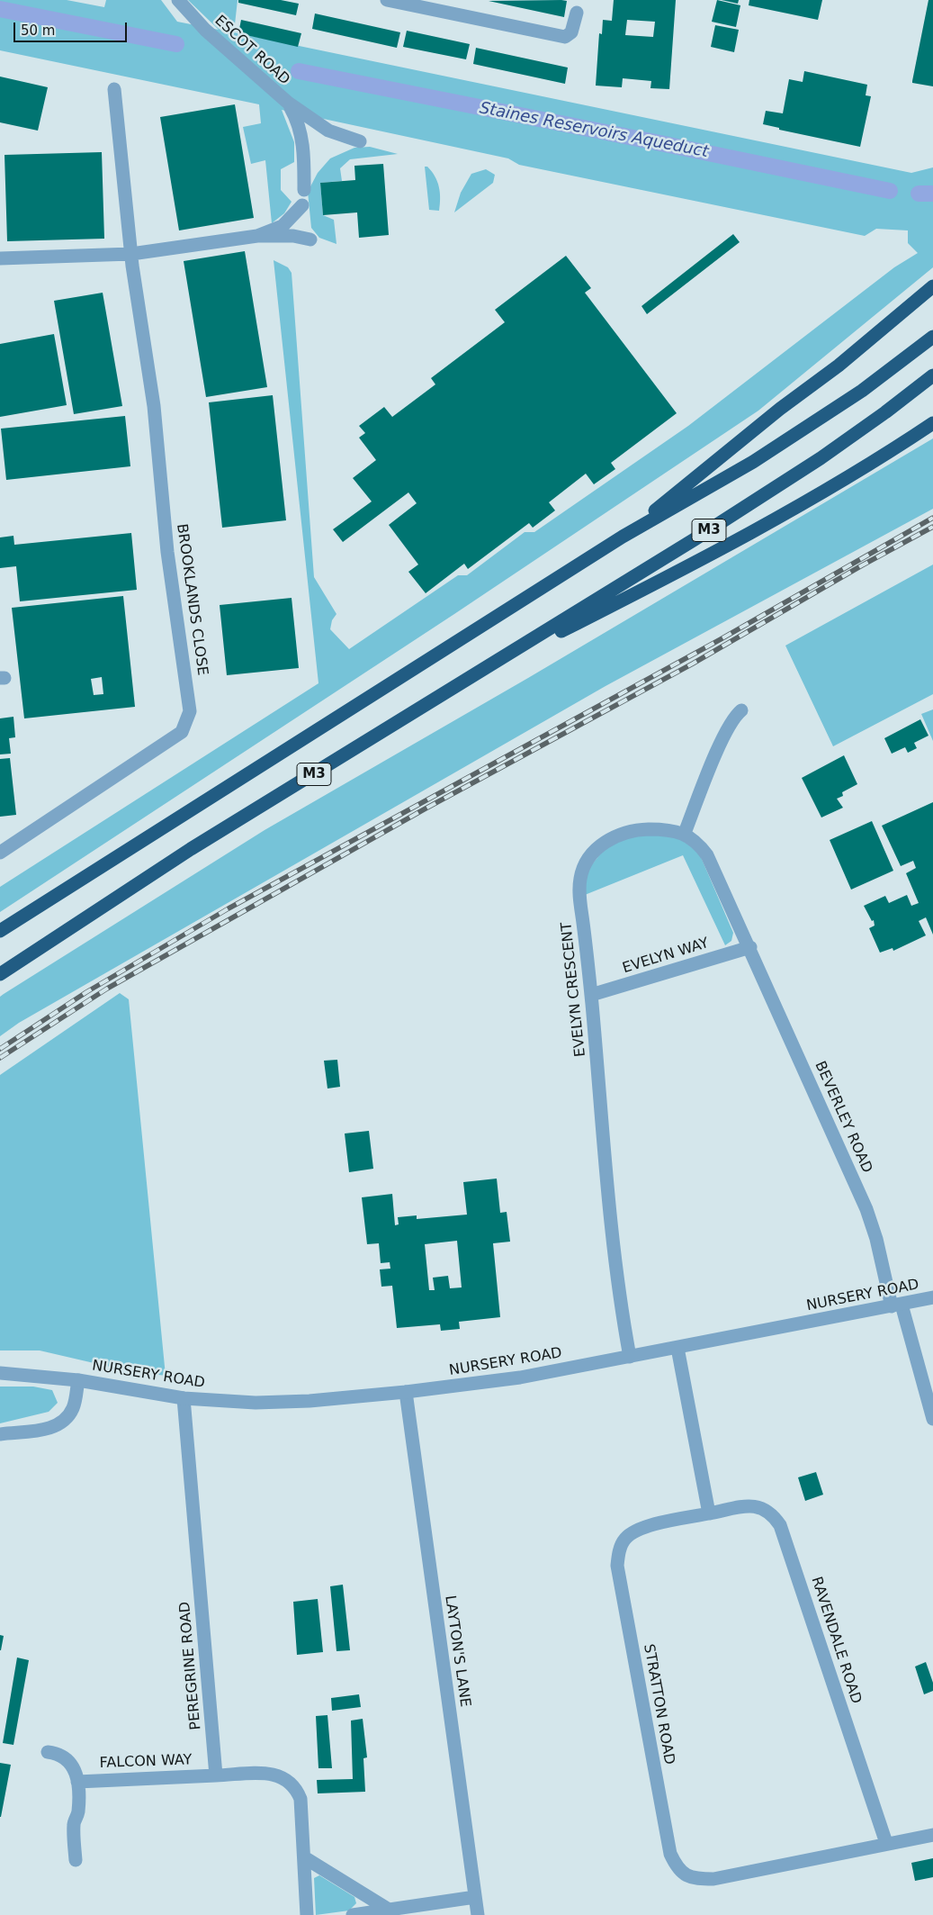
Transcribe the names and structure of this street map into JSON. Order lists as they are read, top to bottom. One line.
{"streets":{"highway":["M3"],"street":["ESCOT ROAD","BROOKLANDS CLOSE","EVELYN WAY","EVELYN CRESCENT","BEVERLEY ROAD","NURSERY ROAD","RAVENDALE ROAD","LAYTON'S LANE","PEREGRINE ROAD","STRATTON ROAD","FALCON WAY"]},"crossings":[["EVELYN WAY","EVELYN CRESCENT"],["EVELYN WAY","BEVERLEY ROAD"],["EVELYN CRESCENT","NURSERY ROAD"],["BEVERLEY ROAD","NURSERY ROAD"],["NURSERY ROAD","LAYTON'S LANE"],["NURSERY ROAD","PEREGRINE ROAD"],["RAVENDALE ROAD","STRATTON ROAD"],["PEREGRINE ROAD","FALCON WAY"]],"water":["Staines Reservoirs Aqueduct"],"scale_bar":"50 m"}
